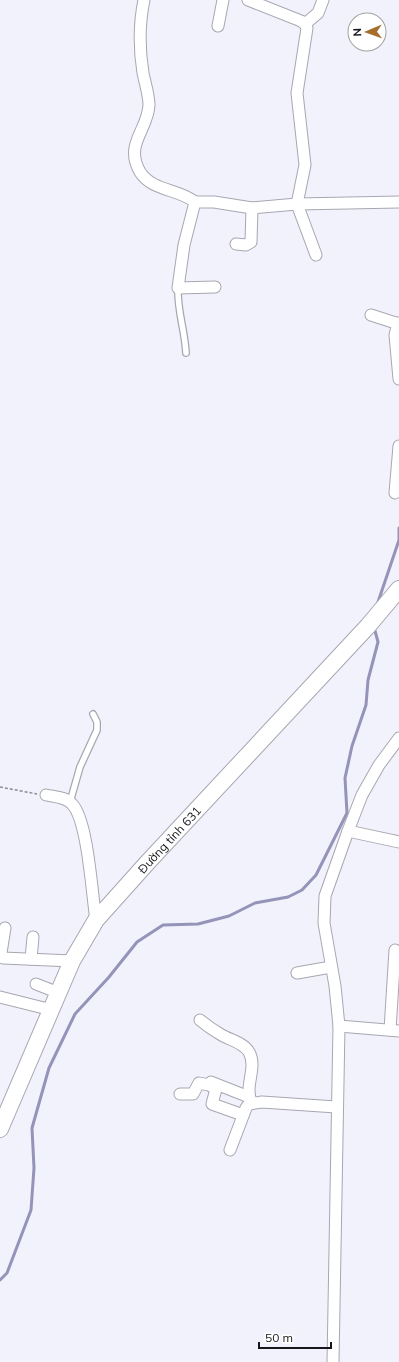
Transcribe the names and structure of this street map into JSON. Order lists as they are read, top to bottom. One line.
{"streets":{"main road":["Đường tỉnh 631"]},"scale_bar":"50 m","north":"left"}
